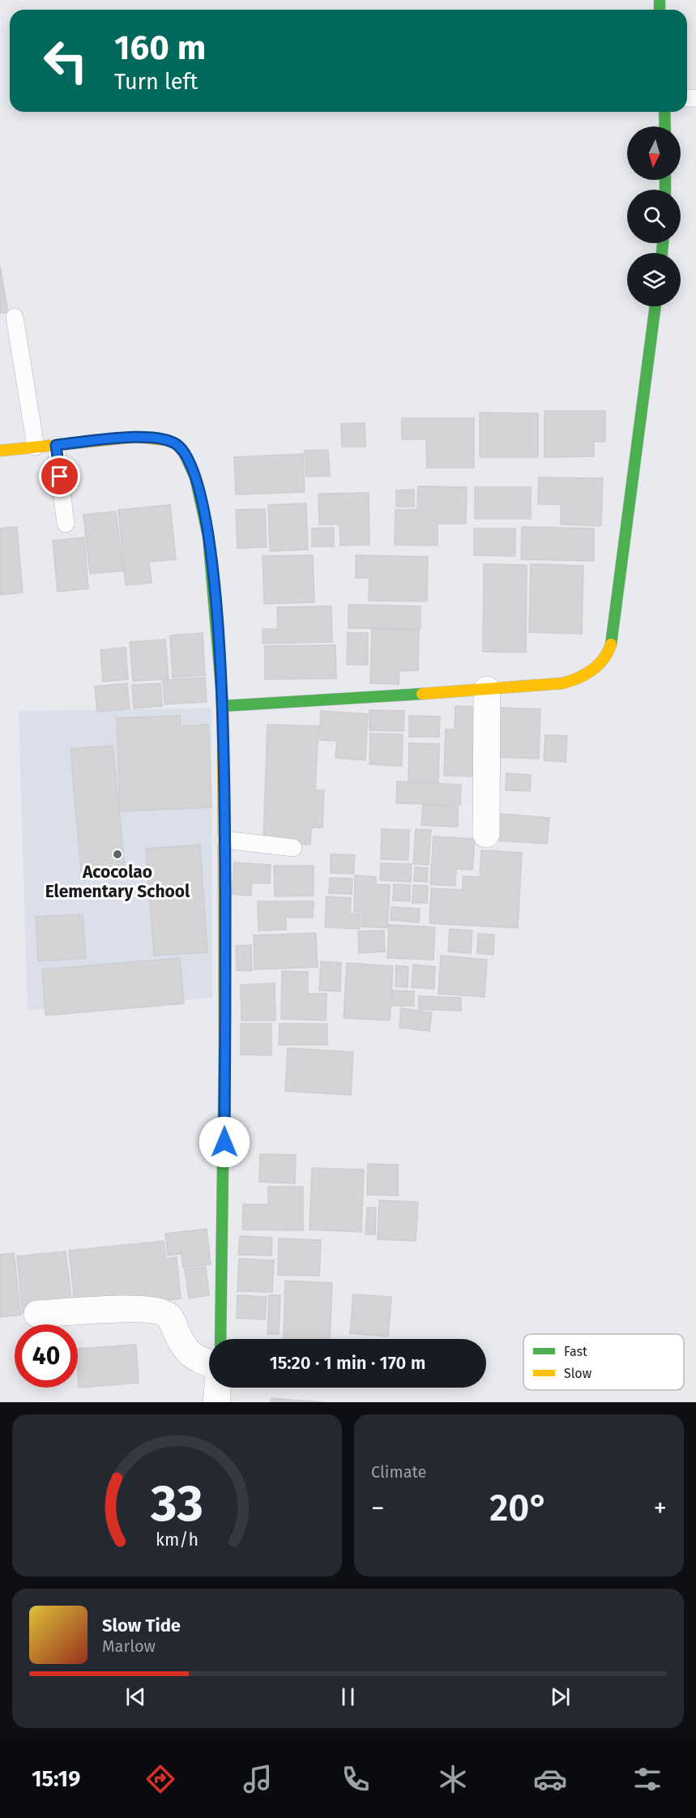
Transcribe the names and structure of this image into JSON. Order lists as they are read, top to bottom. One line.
{"places":["Acocolao Elementary School"],"legend":["Fast","Slow"],"north":"bottom","page":{"turn":["160 m","Turn left"],"limit":"40","trip":"15:20 · 1 min · 170 m","tile":"Climate","heat":["−","20°","+"],"song":["Slow Tide","Marlow"],"tabs":"15:19","gauge":["33","km/h"]}}
